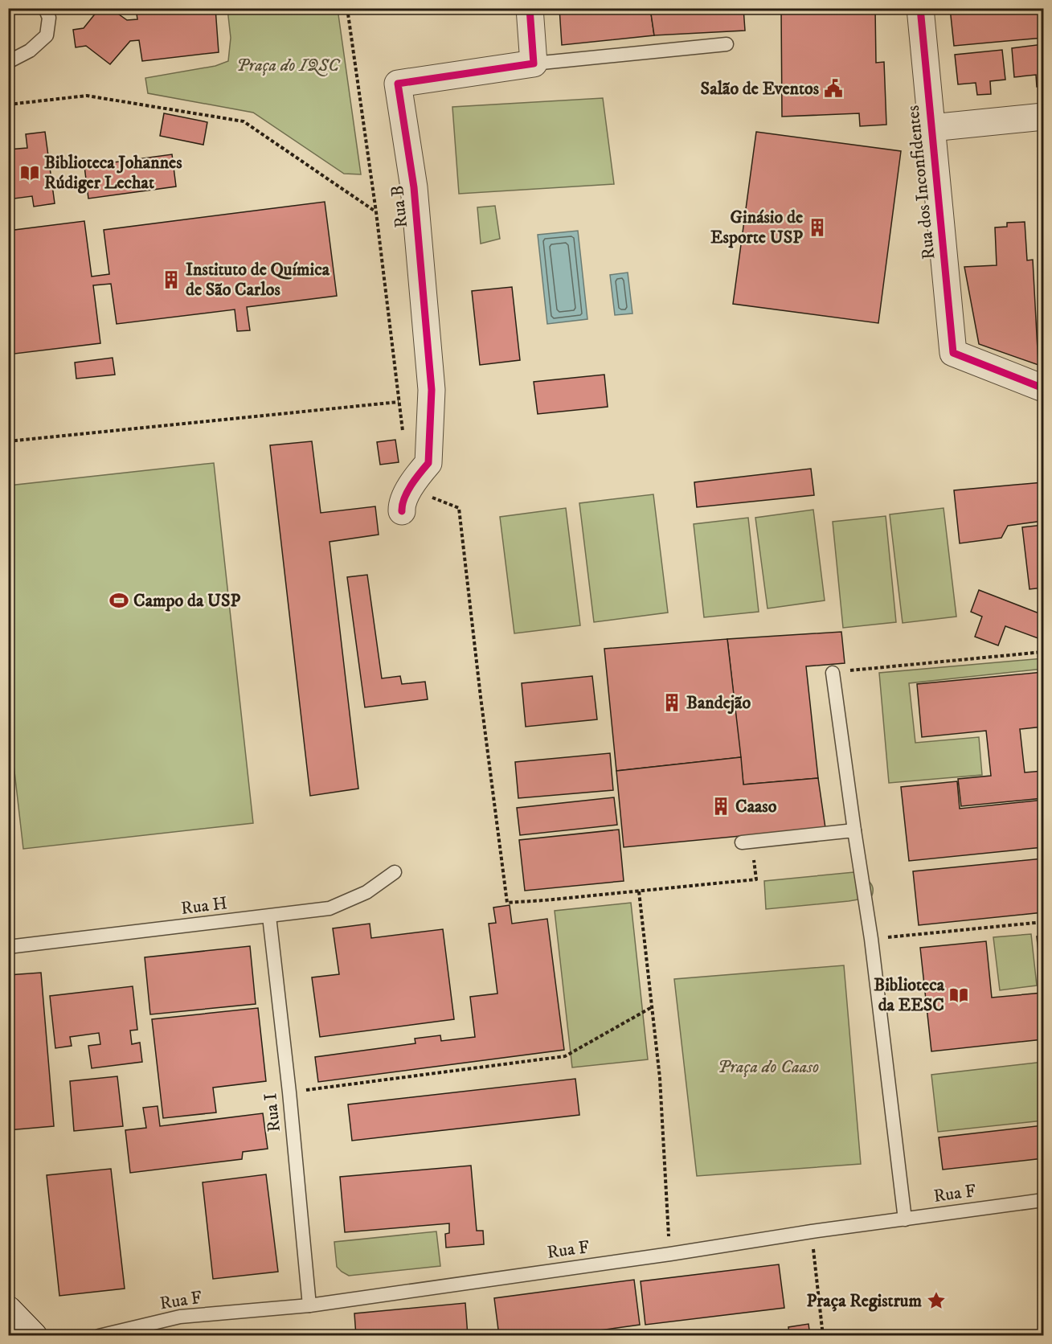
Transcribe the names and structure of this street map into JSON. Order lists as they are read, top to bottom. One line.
{"streets":{"street":["Rua dos Inconfidentes","Rua B"],"lane":["Rua H","Rua I","Rua F"]},"crossings":[["Rua H","Rua I"],["Rua I","Rua F"]],"parks":["Praça do IQSC","Praça do Caaso"],"places":{"public building":["Salão de Eventos"],"library":["Biblioteca Johannes Rúdiger Lechat","Biblioteca da EESC"],"building":["Ginásio de Esporte USP","Instituto de Química de São Carlos","Bandejão","Caaso"],"sports":["Campo da USP"],"place":["Praça Registrum"]}}
